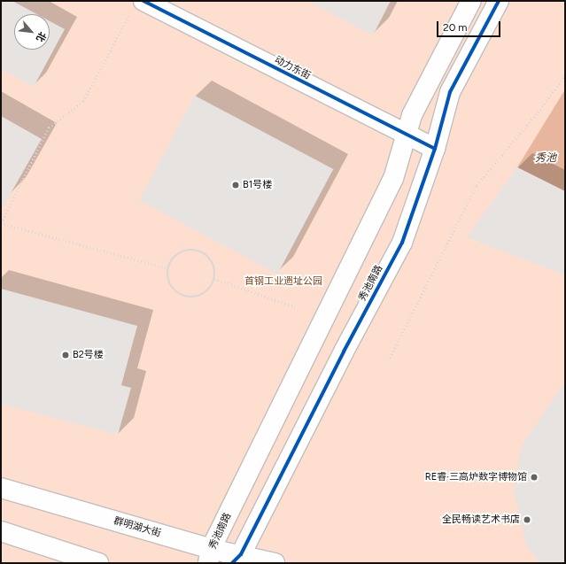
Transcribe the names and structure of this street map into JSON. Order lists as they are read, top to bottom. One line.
{"streets":{"street":["动力东街","秀池南路","群明湖大街"]},"crossings":[["动力东街","秀池南路"],["秀池南路","群明湖大街"]],"water":["秀池"],"parks":["首钢工业遗址公园"],"places":["B1号楼","B2号楼","RE睿·三高炉数字博物馆","全民畅读艺术书店"],"scale_bar":"20 m","north":"bottom right"}
